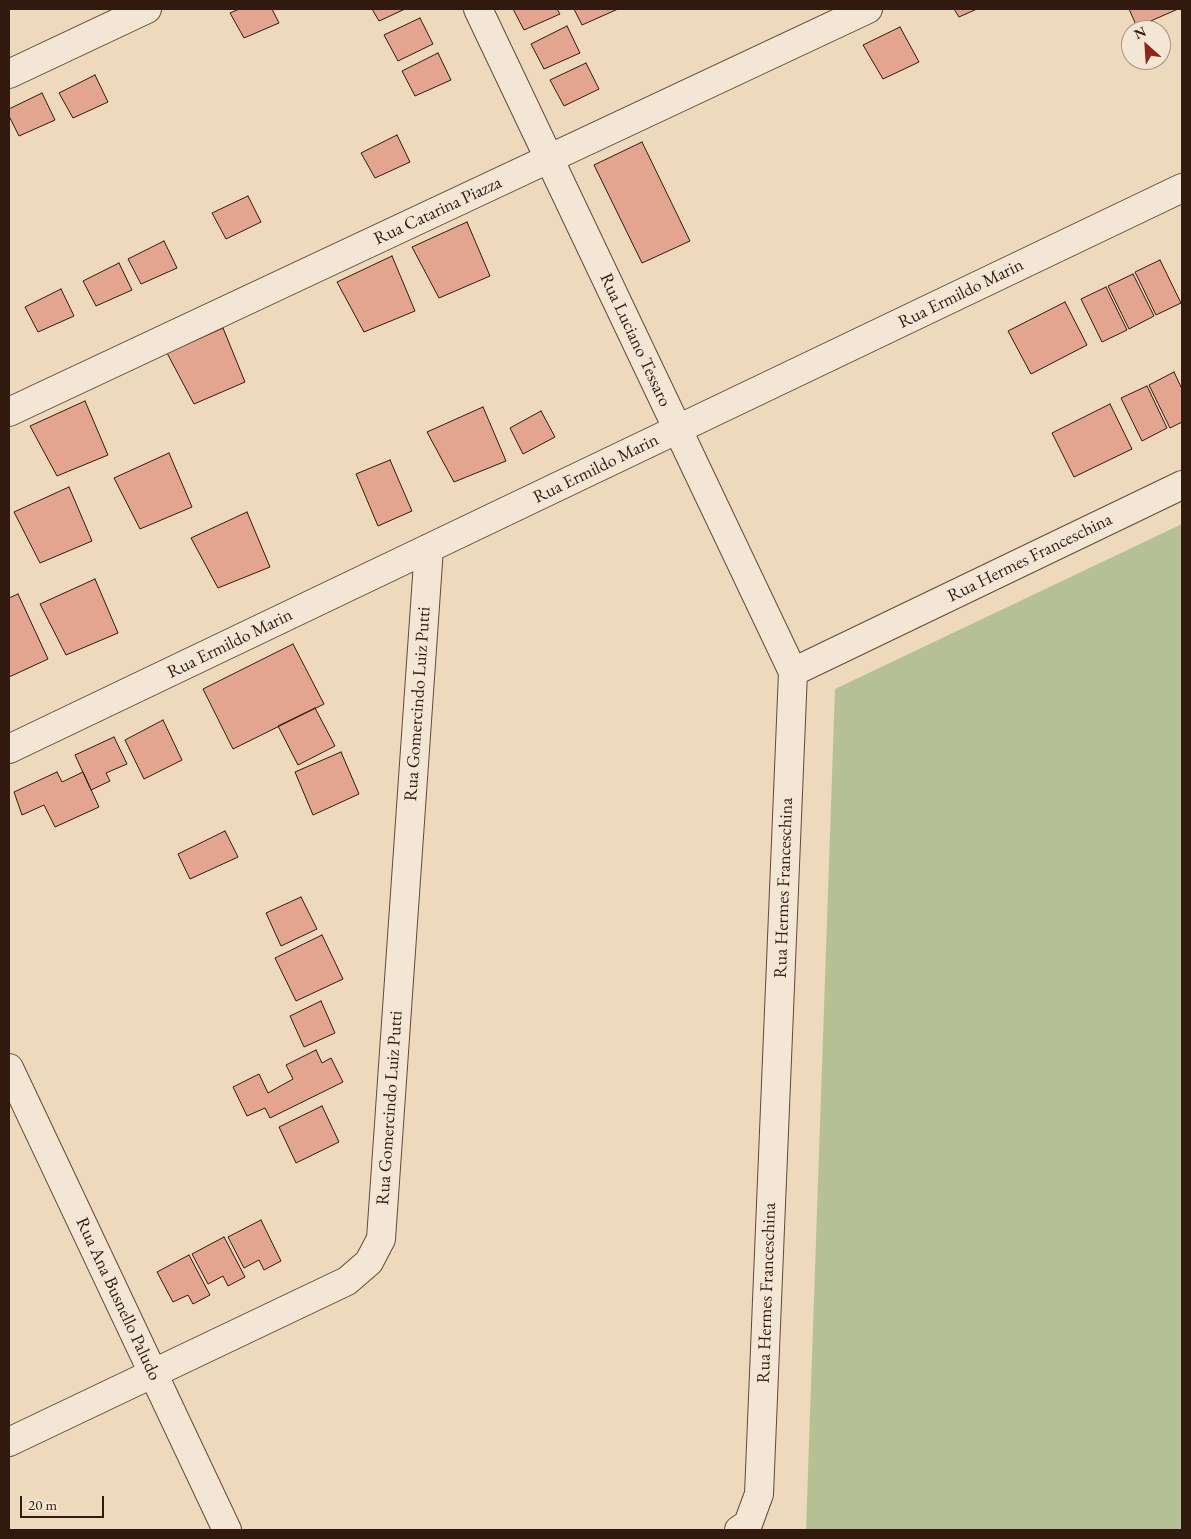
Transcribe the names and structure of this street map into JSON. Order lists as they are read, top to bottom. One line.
{"streets":{"street":["Rua Catarina Piazza","Rua Ermildo Marin","Rua Luciano Tessaro","Rua Hermes Franceschina","Rua Gomercindo Luiz Putti","Rua Ana Busnello Paludo"]},"crossings":[["Rua Catarina Piazza","Rua Luciano Tessaro"],["Rua Ermildo Marin","Rua Luciano Tessaro"],["Rua Ermildo Marin","Rua Gomercindo Luiz Putti"],["Rua Luciano Tessaro","Rua Hermes Franceschina"],["Rua Gomercindo Luiz Putti","Rua Ana Busnello Paludo"]],"scale_bar":"20 m","north":"top left"}
